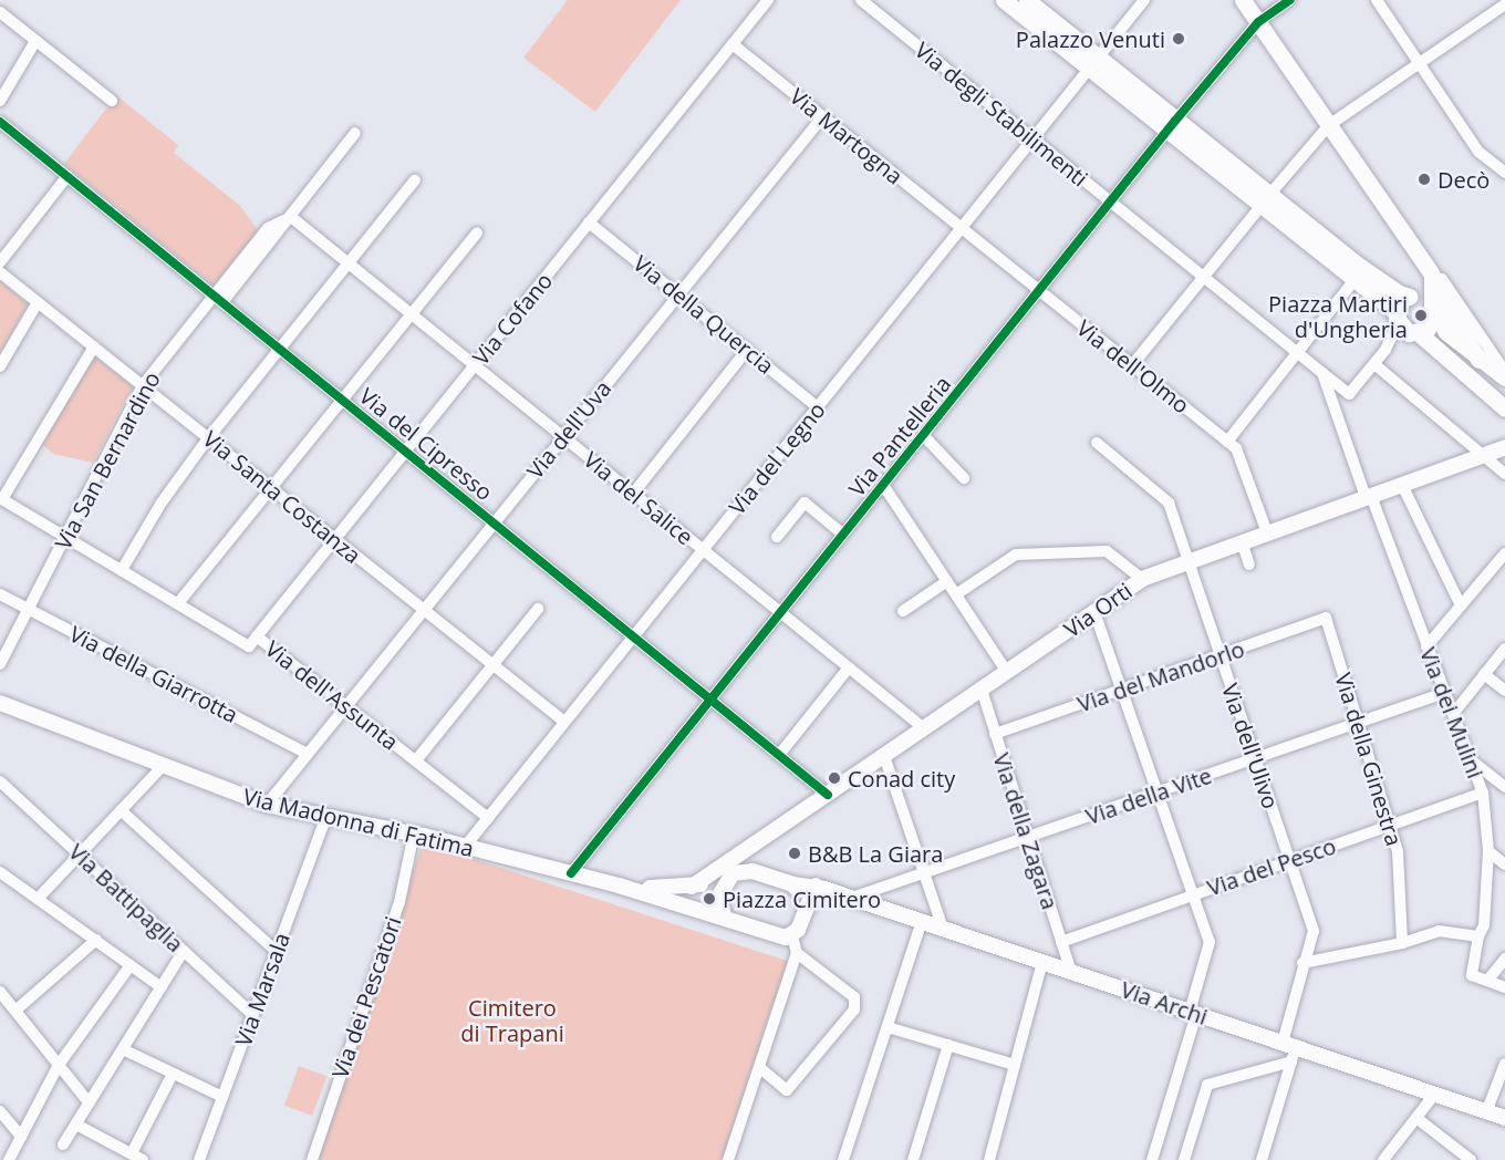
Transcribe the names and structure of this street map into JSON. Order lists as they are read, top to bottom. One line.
{"streets":{"street":["Via degli Stabilimenti","Via Martogna","Via della Quercia","Via Cofano","Via dell'Olmo","Via dell'Uva","Via Pantelleria","Via del Cipresso","Via del Legno","Via San Bernardino","Via Santa Costanza","Via del Salice","Via Orti","Via della Giarrotta","Via del Mandorlo","Via dell'Assunta","Via dei Mulini","Via dell'Ulivo","Via della Ginestra","Via della Vite","Via Madonna di Fatima","Via della Zagara","Via del Pesco","Via Battipaglia","Via Marsala","Via dei Pescatori","Via Archi"]},"crossings":[["Via degli Stabilimenti","Via Pantelleria"],["Via degli Stabilimenti","Via del Legno"],["Via degli Stabilimenti","Via dei Mulini"],["Via Martogna","Via Cofano"],["Via Martogna","Via dell'Olmo"],["Via Martogna","Via dell'Uva"],["Via Martogna","Via del Legno"],["Via della Quercia","Via Cofano"],["Via della Quercia","Via dell'Uva"],["Via della Quercia","Via del Legno"],["Via Cofano","Via del Cipresso"],["Via Cofano","Via Santa Costanza"],["Via Cofano","Via del Salice"],["Via Cofano","Via dell'Assunta"],["Via dell'Olmo","Via Pantelleria"],["Via dell'Olmo","Via del Legno"],["Via dell'Olmo","Via Orti"],["Via dell'Uva","Via del Cipresso"],["Via dell'Uva","Via Santa Costanza"],["Via dell'Uva","Via del Salice"],["Via dell'Uva","Via della Giarrotta"],["Via dell'Uva","Via dell'Assunta"],["Via dell'Uva","Via Madonna di Fatima"],["Via Pantelleria","Via del Cipresso"],["Via Pantelleria","Via del Salice"],["Via Pantelleria","Via Madonna di Fatima"],["Via del Cipresso","Via del Legno"],["Via del Cipresso","Via San Bernardino"],["Via del Cipresso","Via Orti"],["Via del Legno","Via Santa Costanza"],["Via del Legno","Via del Salice"],["Via del Legno","Via dell'Assunta"],["Via del Legno","Via Madonna di Fatima"],["Via San Bernardino","Via Santa Costanza"],["Via San Bernardino","Via del Salice"],["Via San Bernardino","Via della Giarrotta"],["Via San Bernardino","Via dell'Assunta"],["Via del Salice","Via Orti"],["Via Orti","Via dei Mulini"],["Via Orti","Via dell'Ulivo"],["Via Orti","Via della Zagara"],["Via del Mandorlo","Via dell'Ulivo"],["Via del Mandorlo","Via della Ginestra"],["Via del Mandorlo","Via della Zagara"],["Via dei Mulini","Via della Vite"],["Via dei Mulini","Via del Pesco"],["Via dell'Ulivo","Via della Vite"],["Via dell'Ulivo","Via del Pesco"],["Via della Ginestra","Via della Vite"],["Via della Ginestra","Via del Pesco"],["Via della Vite","Via della Zagara"],["Via della Vite","Via Archi"],["Via Madonna di Fatima","Via Marsala"],["Via Madonna di Fatima","Via dei Pescatori"],["Via Madonna di Fatima","Via Archi"],["Via della Zagara","Via del Pesco"],["Via della Zagara","Via Archi"],["Via Battipaglia","Via Marsala"]],"parks":["Cimitero di Trapani"],"places":["Palazzo Venuti","Decò","Piazza Martiri d'Ungheria","Conad city","B&B La Giara","Piazza Cimitero"]}
